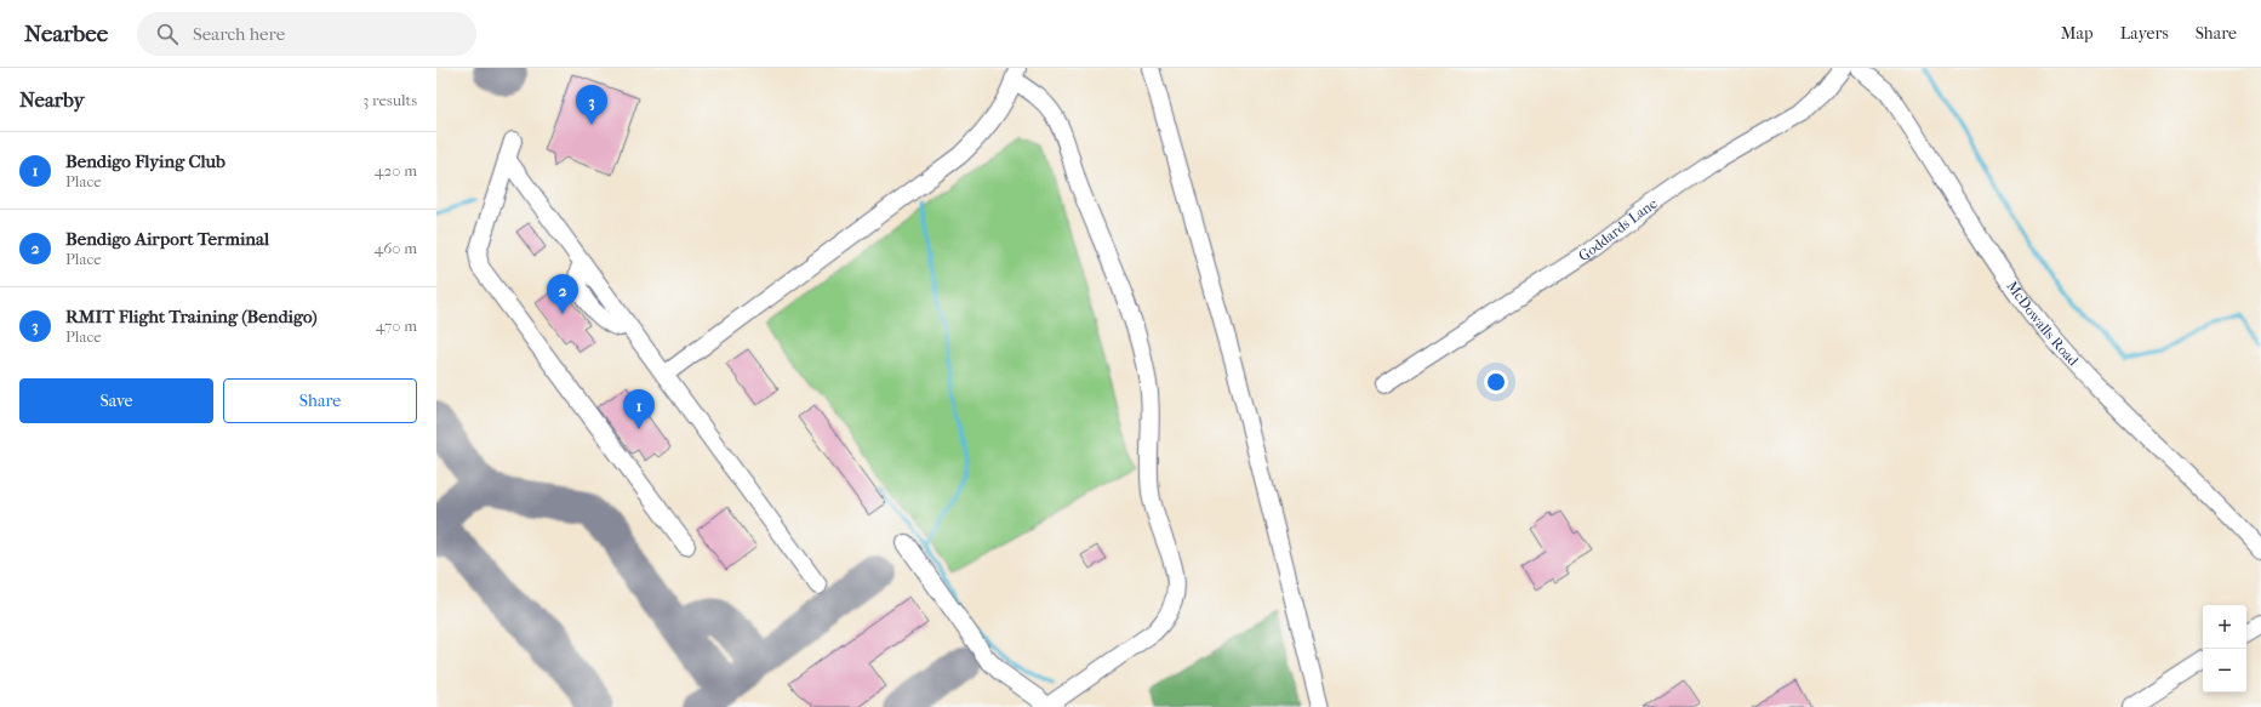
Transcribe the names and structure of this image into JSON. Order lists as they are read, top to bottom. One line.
{"streets":{"street":["Goddards Lane","McDowalls Road"]},"page":{"header":"Nearbee","search":"Search here","nav":["Map","Layers","Share"],"heading":["Nearby","3 results"],"pins":["3","2","1"],"list":[{"mark":"1","name":"Bendigo Flying Club","note":"Place","value":"420 m"},{"mark":"2","name":"Bendigo Airport Terminal","note":"Place","value":"460 m"},{"mark":"3","name":"RMIT Flight Training (Bendigo)","note":"Place","value":"470 m"}],"buttons":["Save","Share"],"map_buttons":["+","−"]}}
